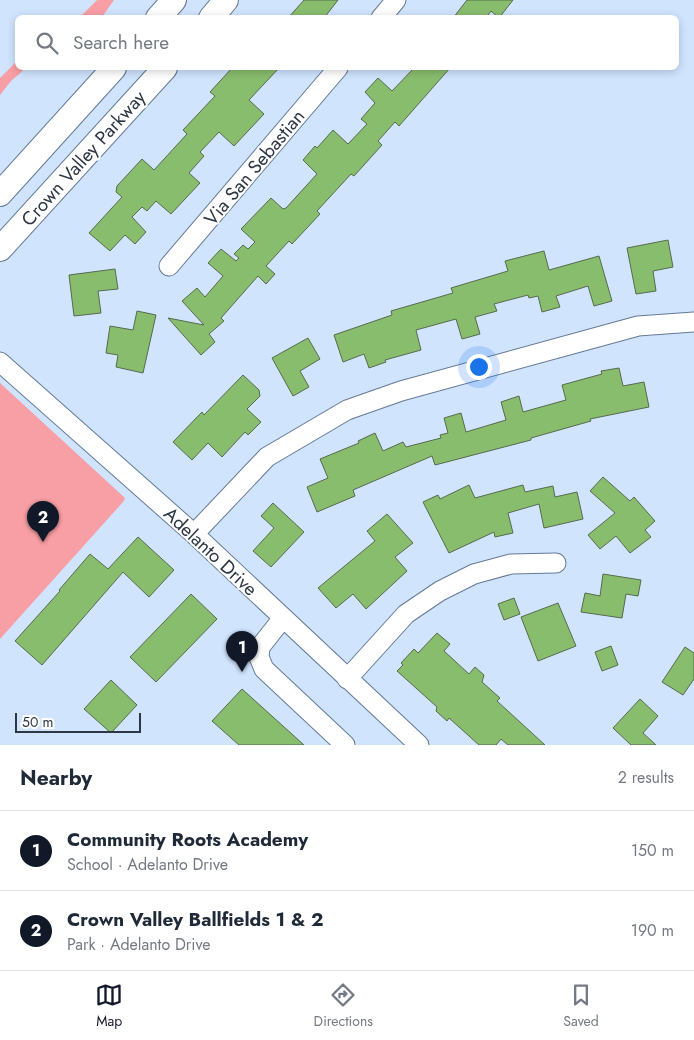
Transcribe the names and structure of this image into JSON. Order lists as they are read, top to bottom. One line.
{"streets":{"main road":["Crown Valley Parkway"],"street":["Via San Sebastian","Adelanto Drive"]},"scale_bar":"50 m","page":{"search":"Search here","pins":["2","1"],"scale":"50 m","heading":["Nearby","2 results"],"list":[{"mark":"1","name":"Community Roots Academy","note":"School · Adelanto Drive","value":"150 m"},{"mark":"2","name":"Crown Valley Ballfields 1 & 2","note":"Park · Adelanto Drive","value":"190 m"}],"nav":["Map","Directions","Saved"]}}
